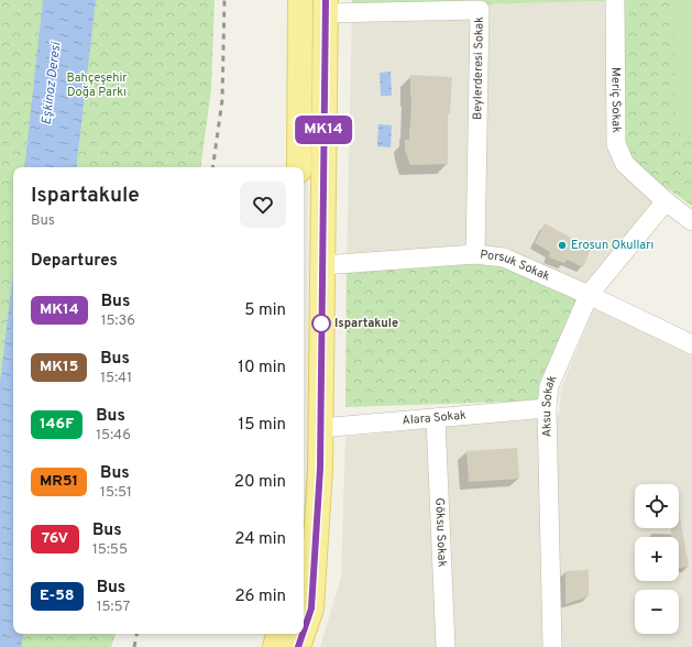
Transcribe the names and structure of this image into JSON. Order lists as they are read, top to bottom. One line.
{"streets":{"street":["Beylerderesi Sokak","Meriç Sokak","Porsuk Sokak","Aksu Sokak","Alara Sokak","Göksu Sokak"]},"crossings":[["Beylerderesi Sokak","Porsuk Sokak"],["Meriç Sokak","Aksu Sokak"],["Porsuk Sokak","Aksu Sokak"],["Aksu Sokak","Alara Sokak"],["Alara Sokak","Göksu Sokak"]],"water":["Eşkinoz Deresi"],"parks":["Bahçeşehir Doğa Parkı"],"places":["Erosun Okulları","Ispartakule"],"lines":["bus line MK14"],"page":{"on_map":"MK14","heading":[["Ispartakule","Bus"],"Departures"],"list":[{"mark":"MK14","name":"Bus","note":"15:36","value":"5 min"},{"mark":"MK15","name":"Bus","note":"15:41","value":"10 min"},{"mark":"146F","name":"Bus","note":"15:46","value":"15 min"},{"mark":"MR51","name":"Bus","note":"15:51","value":"20 min"},{"mark":"76V","name":"Bus","note":"15:55","value":"24 min"},{"mark":"E-58","name":"Bus","note":"15:57","value":"26 min"}],"map_buttons":["+","−"]}}
